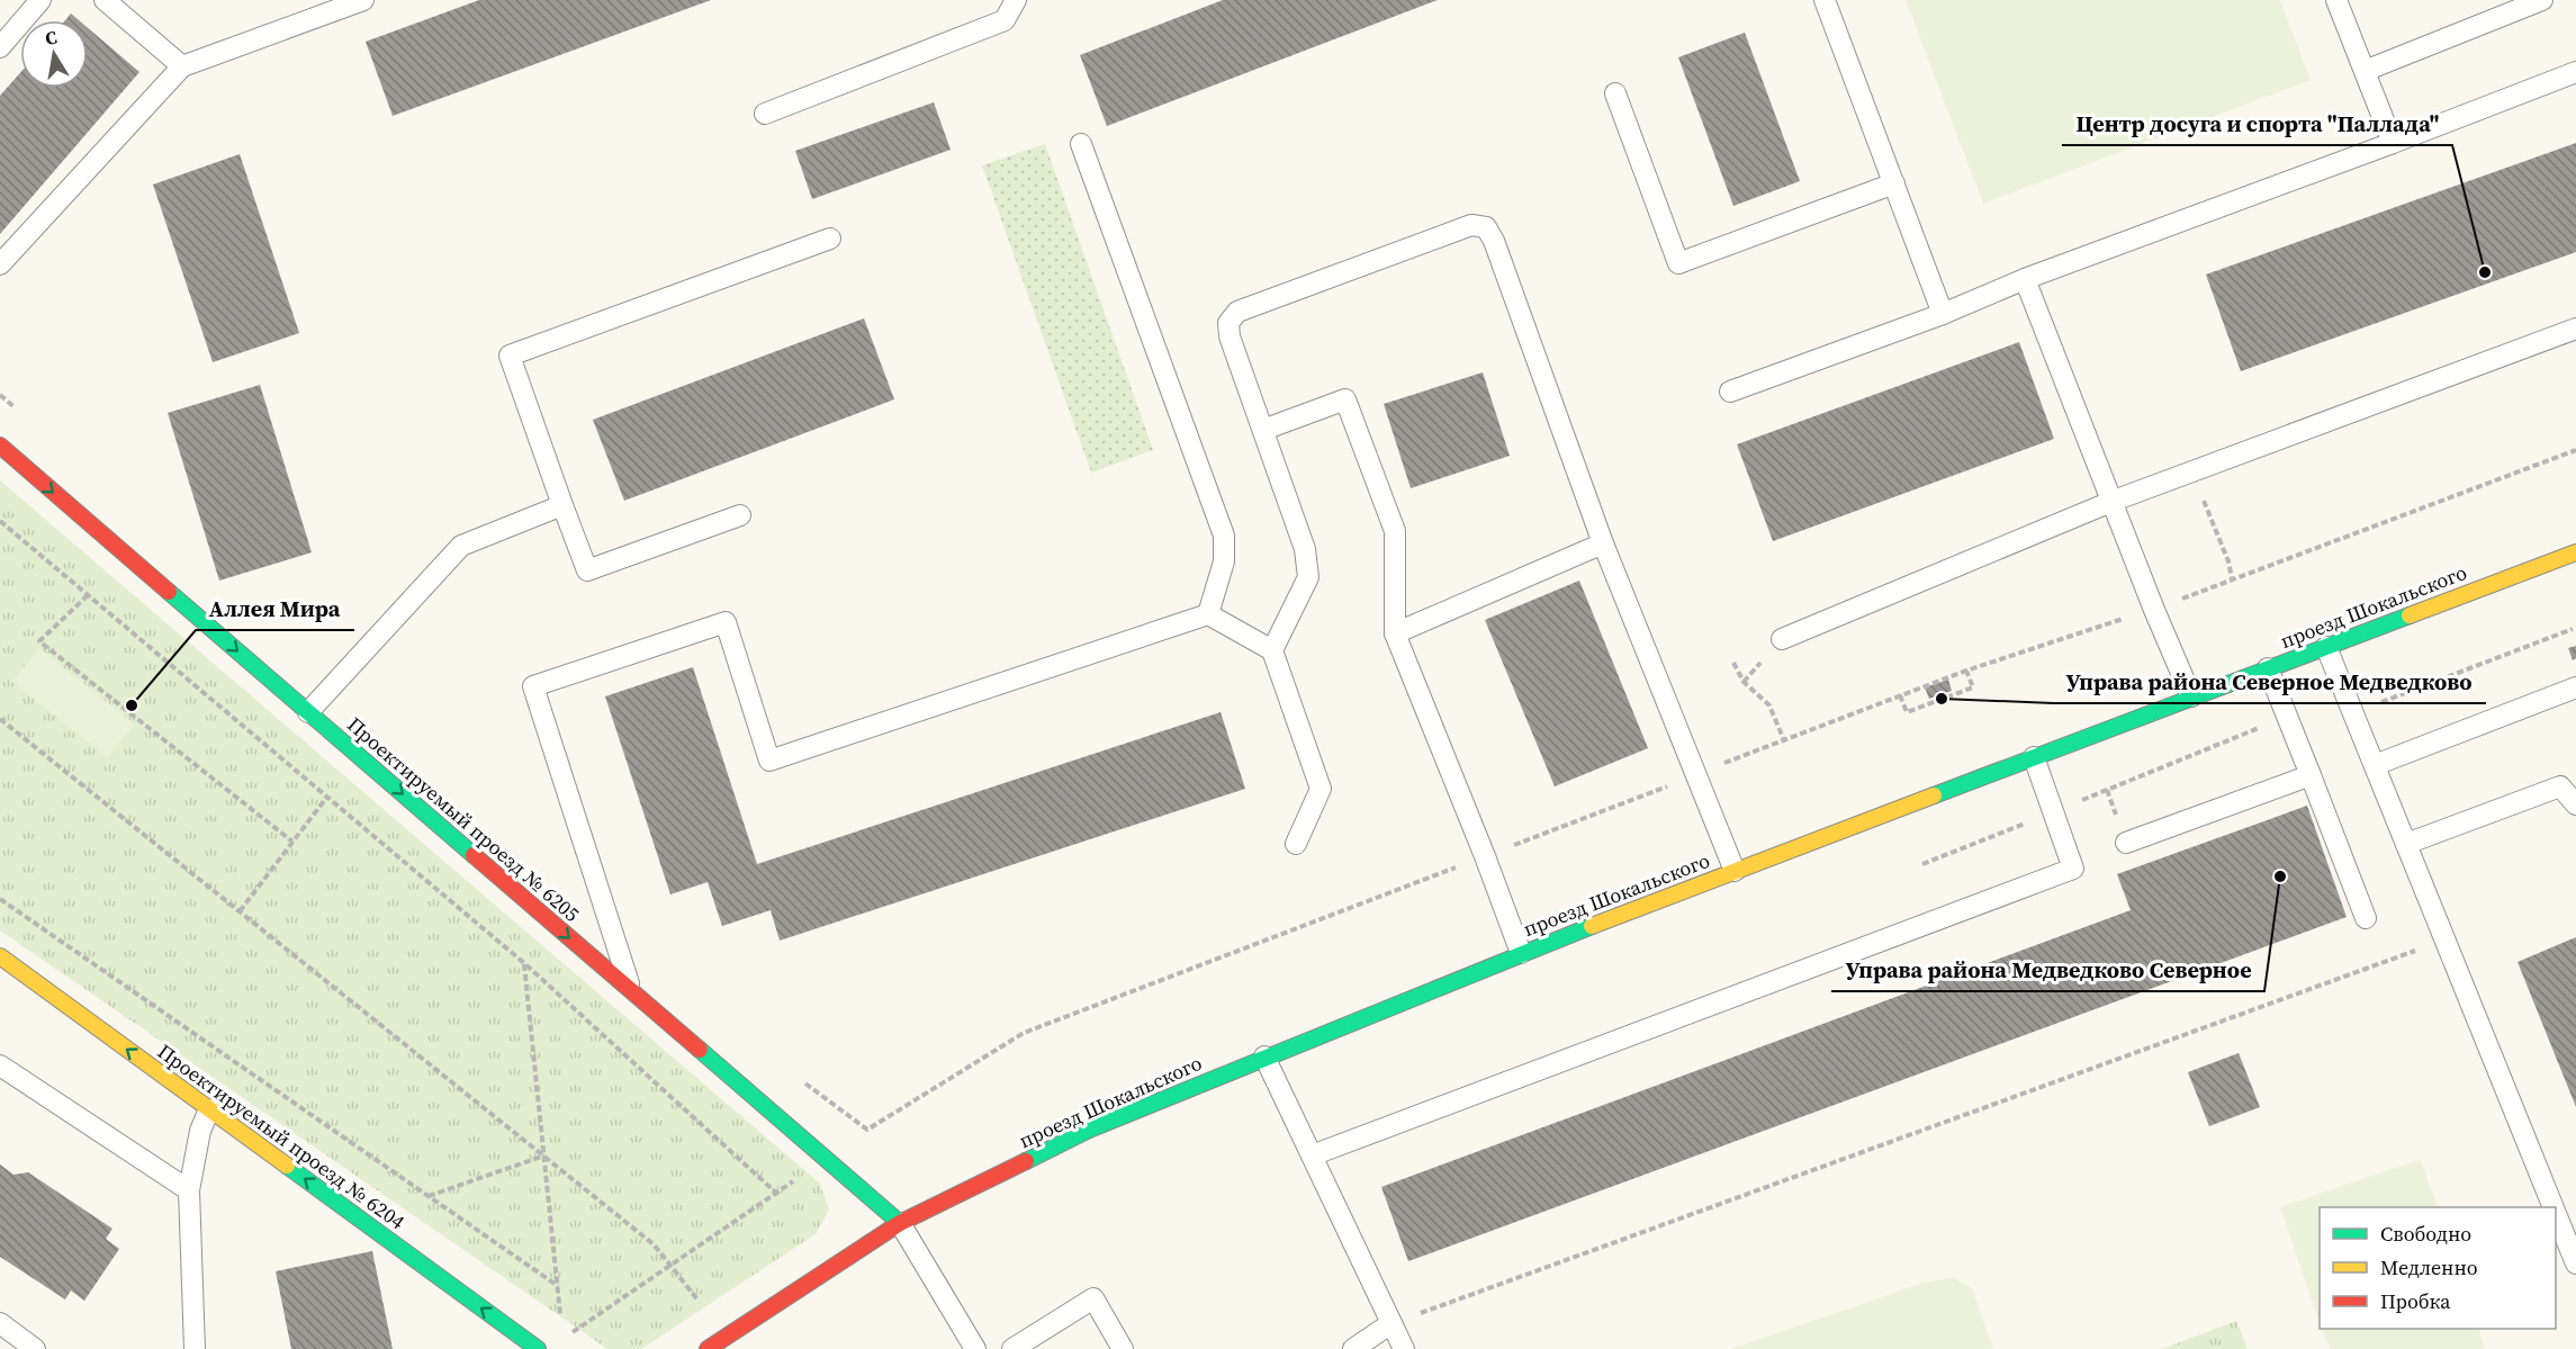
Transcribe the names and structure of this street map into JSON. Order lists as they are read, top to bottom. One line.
{"streets":{"street":["проезд Шокальского","Проектируемый проезд № 6205","Проектируемый проезд № 6204"]},"crossings":[["проезд Шокальского","Проектируемый проезд № 6205"]],"one_way":["Проектируемый проезд № 6205","Проектируемый проезд № 6204"],"places":["Центр досуга и спорта \"Паллада\"","Управа района Северное Медведково","Аллея Мира","Управа района Медведково Северное"],"legend":["Свободно","Медленно","Пробка"],"north":"top"}
